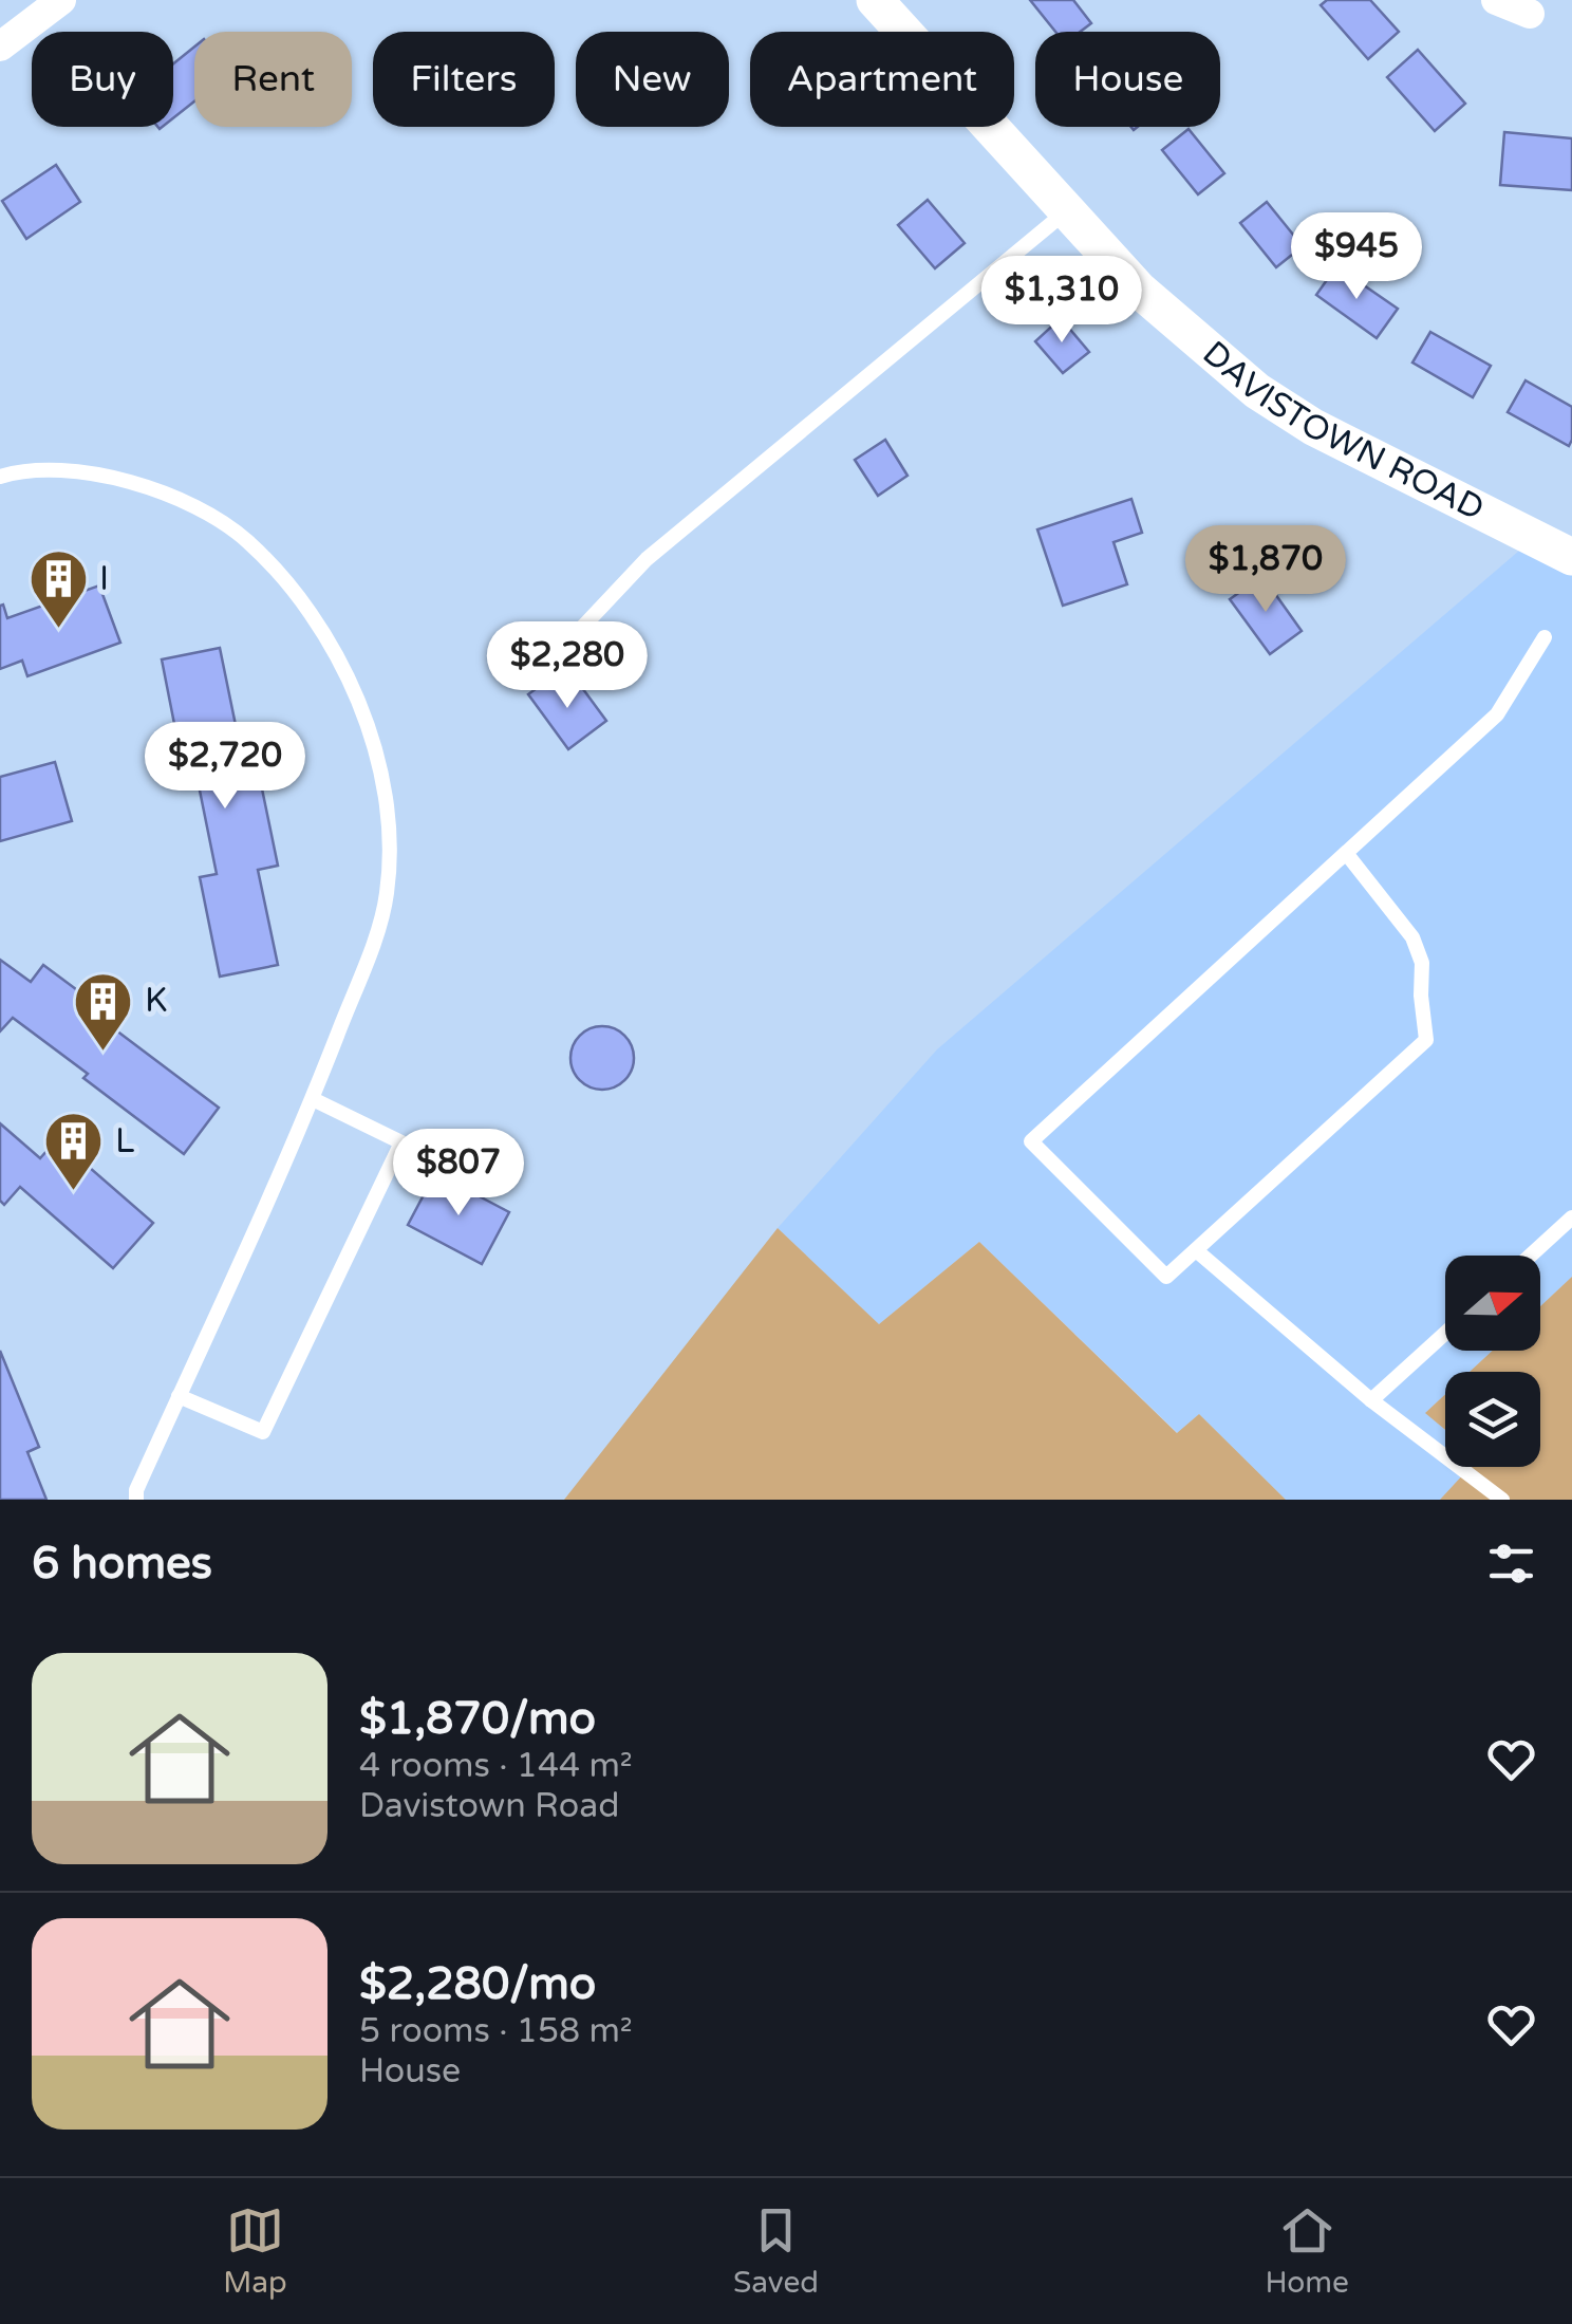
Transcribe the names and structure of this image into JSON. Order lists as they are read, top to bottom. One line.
{"streets":{"street":["DAVISTOWN ROAD"]},"places":{"building":["I","K","L"]},"north":"right","page":{"chip":["Buy","Rent","Filters","New","Apartment","House"],"price":["$945","$1,310","$1,870","$2,280","$2,720","$807"],"heading":"6 homes","list":[{"name":"$1,870/mo","note":"4 rooms · 144 m² · Davistown Road"},{"name":"$2,280/mo","note":"5 rooms · 158 m² · House"}],"tabs":["Map","Saved","Home"]}}
